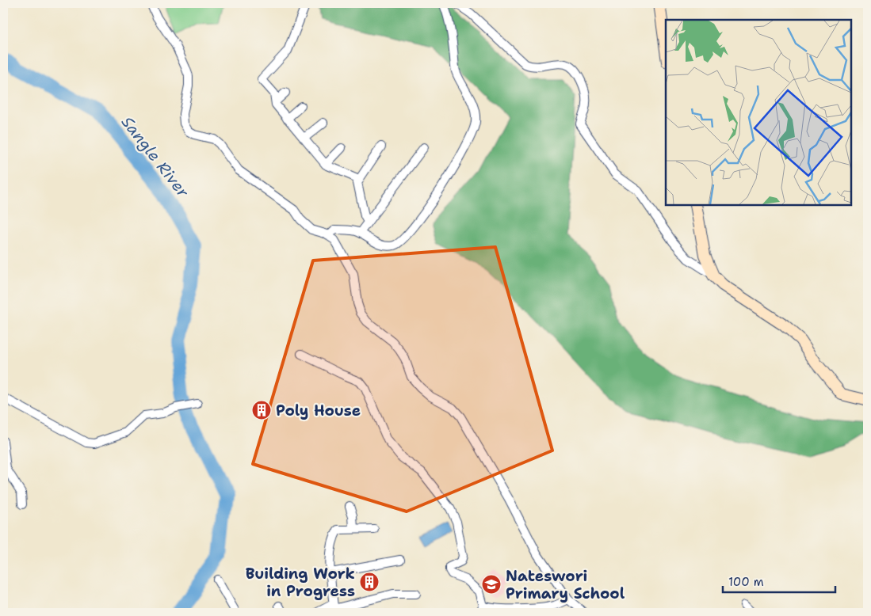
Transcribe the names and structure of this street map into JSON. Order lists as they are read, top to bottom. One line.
{"water":["Sangle River"],"places":{"building":["Poly House","Building Work in Progress"],"school or university":["Nateswori Primary School"]},"scale_bar":"100 m"}
